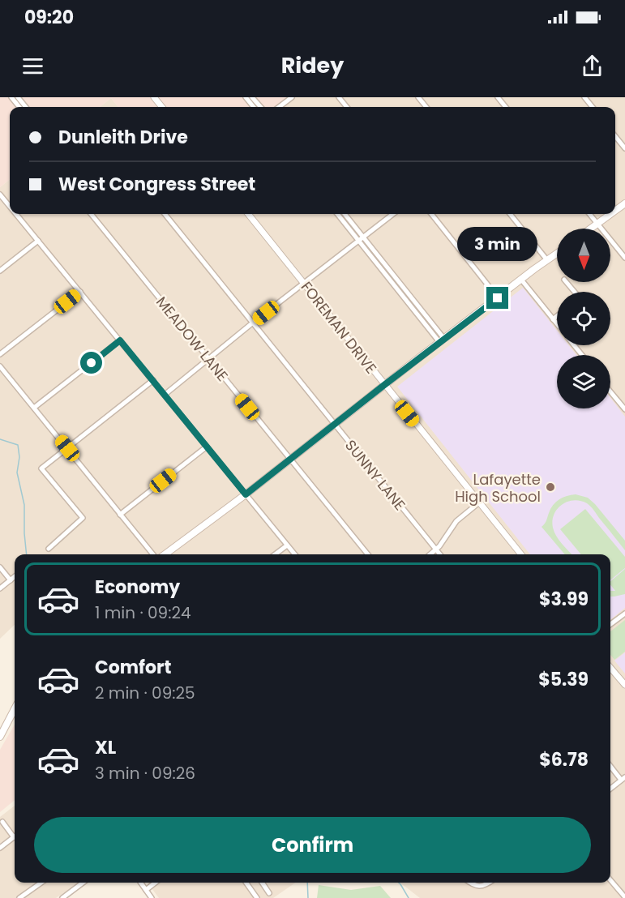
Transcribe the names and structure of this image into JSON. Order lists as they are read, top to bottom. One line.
{"streets":{"street":["FOREMAN DRIVE","MEADOW LANE","SUNNY LANE"]},"places":["Lafayette High School"],"north":"bottom","page":{"status":"09:20","header":"Ridey","banner":["Dunleith Drive","West Congress Street"],"bubble":"3 min","list":[{"name":"Economy","note":"1 min · 09:24","value":"$3.99"},{"name":"Comfort","note":"2 min · 09:25","value":"$5.39"},{"name":"XL","note":"3 min · 09:26","value":"$6.78"}],"buttons":"Confirm"}}
